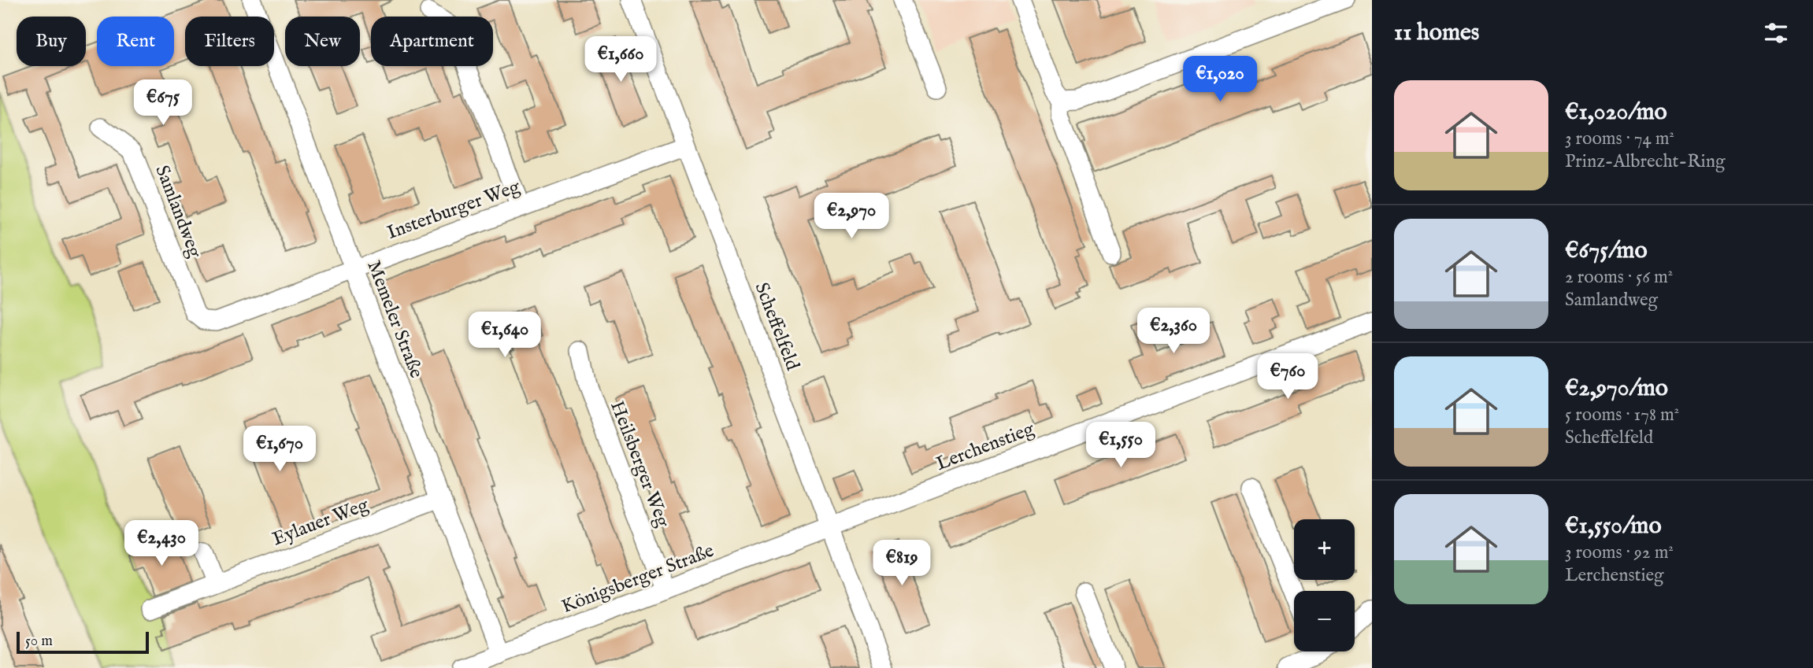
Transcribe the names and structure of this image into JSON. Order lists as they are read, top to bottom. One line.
{"streets":{"street":["Insterburger Weg","Samlandweg","Memeler Straße","Scheffelfeld","Lerchenstieg","Heilsberger Weg","Eylauer Weg","Königsberger Straße"]},"crossings":[["Insterburger Weg","Samlandweg"],["Insterburger Weg","Memeler Straße"],["Insterburger Weg","Scheffelfeld"],["Memeler Straße","Eylauer Weg"],["Memeler Straße","Königsberger Straße"],["Scheffelfeld","Lerchenstieg"],["Scheffelfeld","Königsberger Straße"],["Lerchenstieg","Königsberger Straße"],["Heilsberger Weg","Königsberger Straße"]],"scale_bar":"50 m","page":{"heading":"11 homes","chip":["Buy","Rent","Filters","New","Apartment"],"price":["€1,660","€1,020","€675","€2,970","€2,360","€1,640","€760","€1,550","€1,670","€2,430","€819"],"list":[{"name":"€1,020/mo","note":"3 rooms · 74 m² · Prinz-Albrecht-Ring"},{"name":"€675/mo","note":"2 rooms · 56 m² · Samlandweg"},{"name":"€2,970/mo","note":"5 rooms · 178 m² · Scheffelfeld"},{"name":"€1,550/mo","note":"3 rooms · 92 m² · Lerchenstieg"}],"map_buttons":["+","−"],"scale":"50 m"}}
